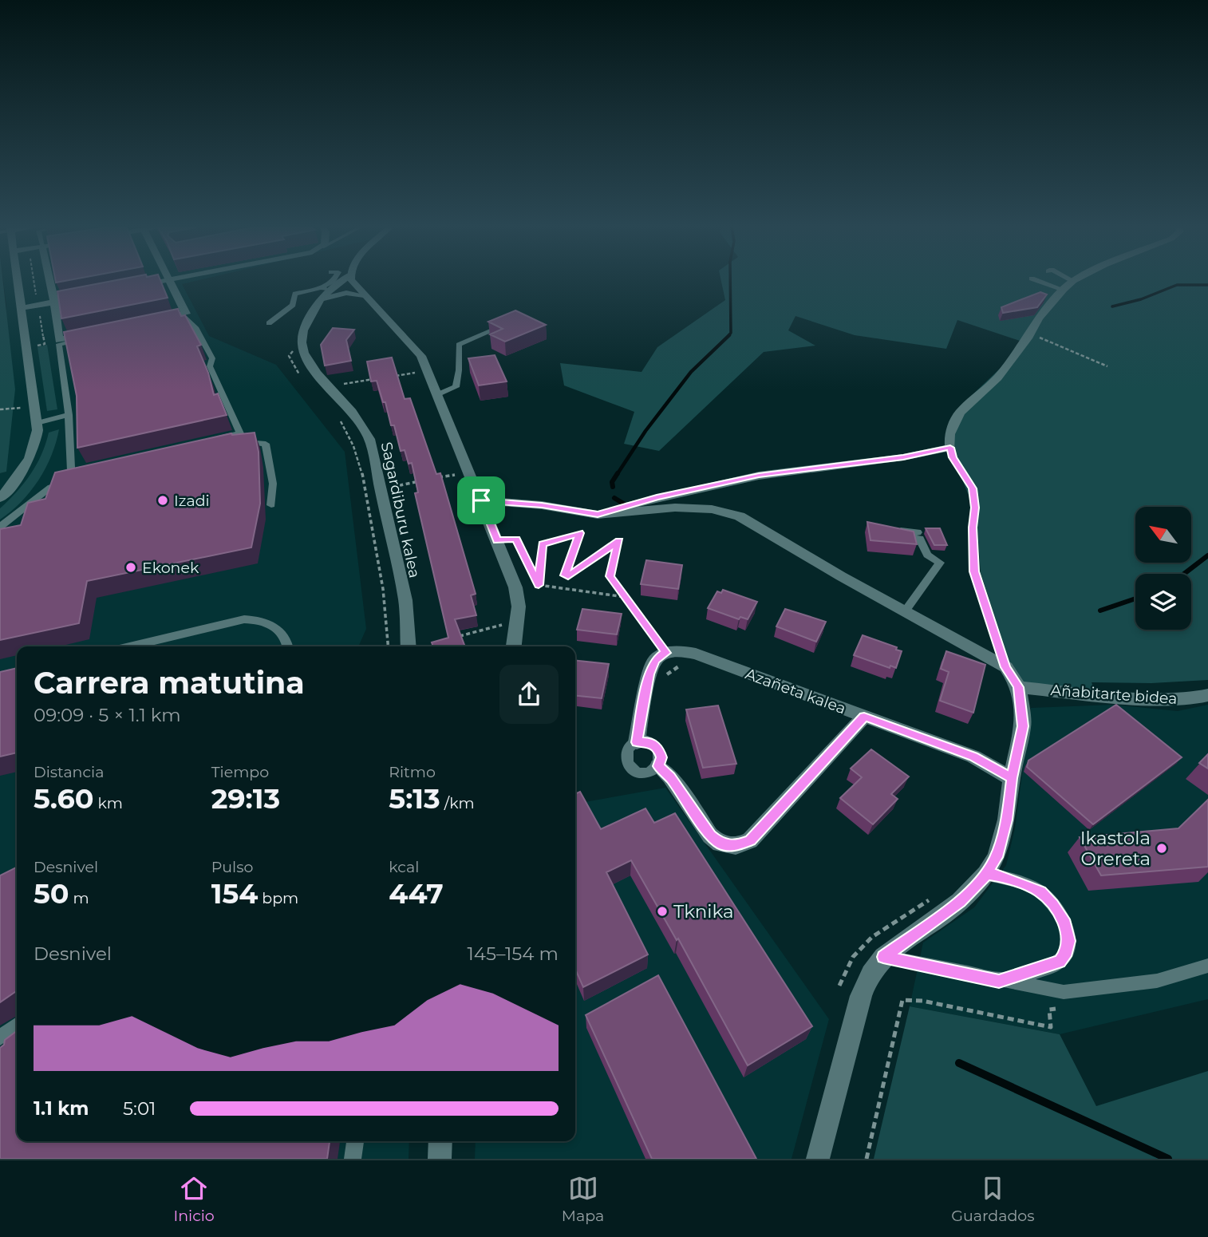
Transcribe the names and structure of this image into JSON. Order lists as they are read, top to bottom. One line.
{"streets":{"street":["Sagardiburu kalea","Azañeta kalea","Añabitarte bidea"]},"places":["Izadi","Ekonek","Ikastola Orereta","Tknika"],"north":"top left","page":{"heading":["Carrera matutina","09:09 · 5 × 1.1 km"],"stats":[["Distancia","5.60 km"],["Tiempo","29:13"],["Ritmo","5:13 /km"],["Desnivel","50 m"],["Pulso","154 bpm"],["kcal","447"]],"chart":["Desnivel","145–154 m"],"list":[{"name":"1.1 km","note":"5:01"}],"tabs":["Inicio","Mapa","Guardados"]}}
